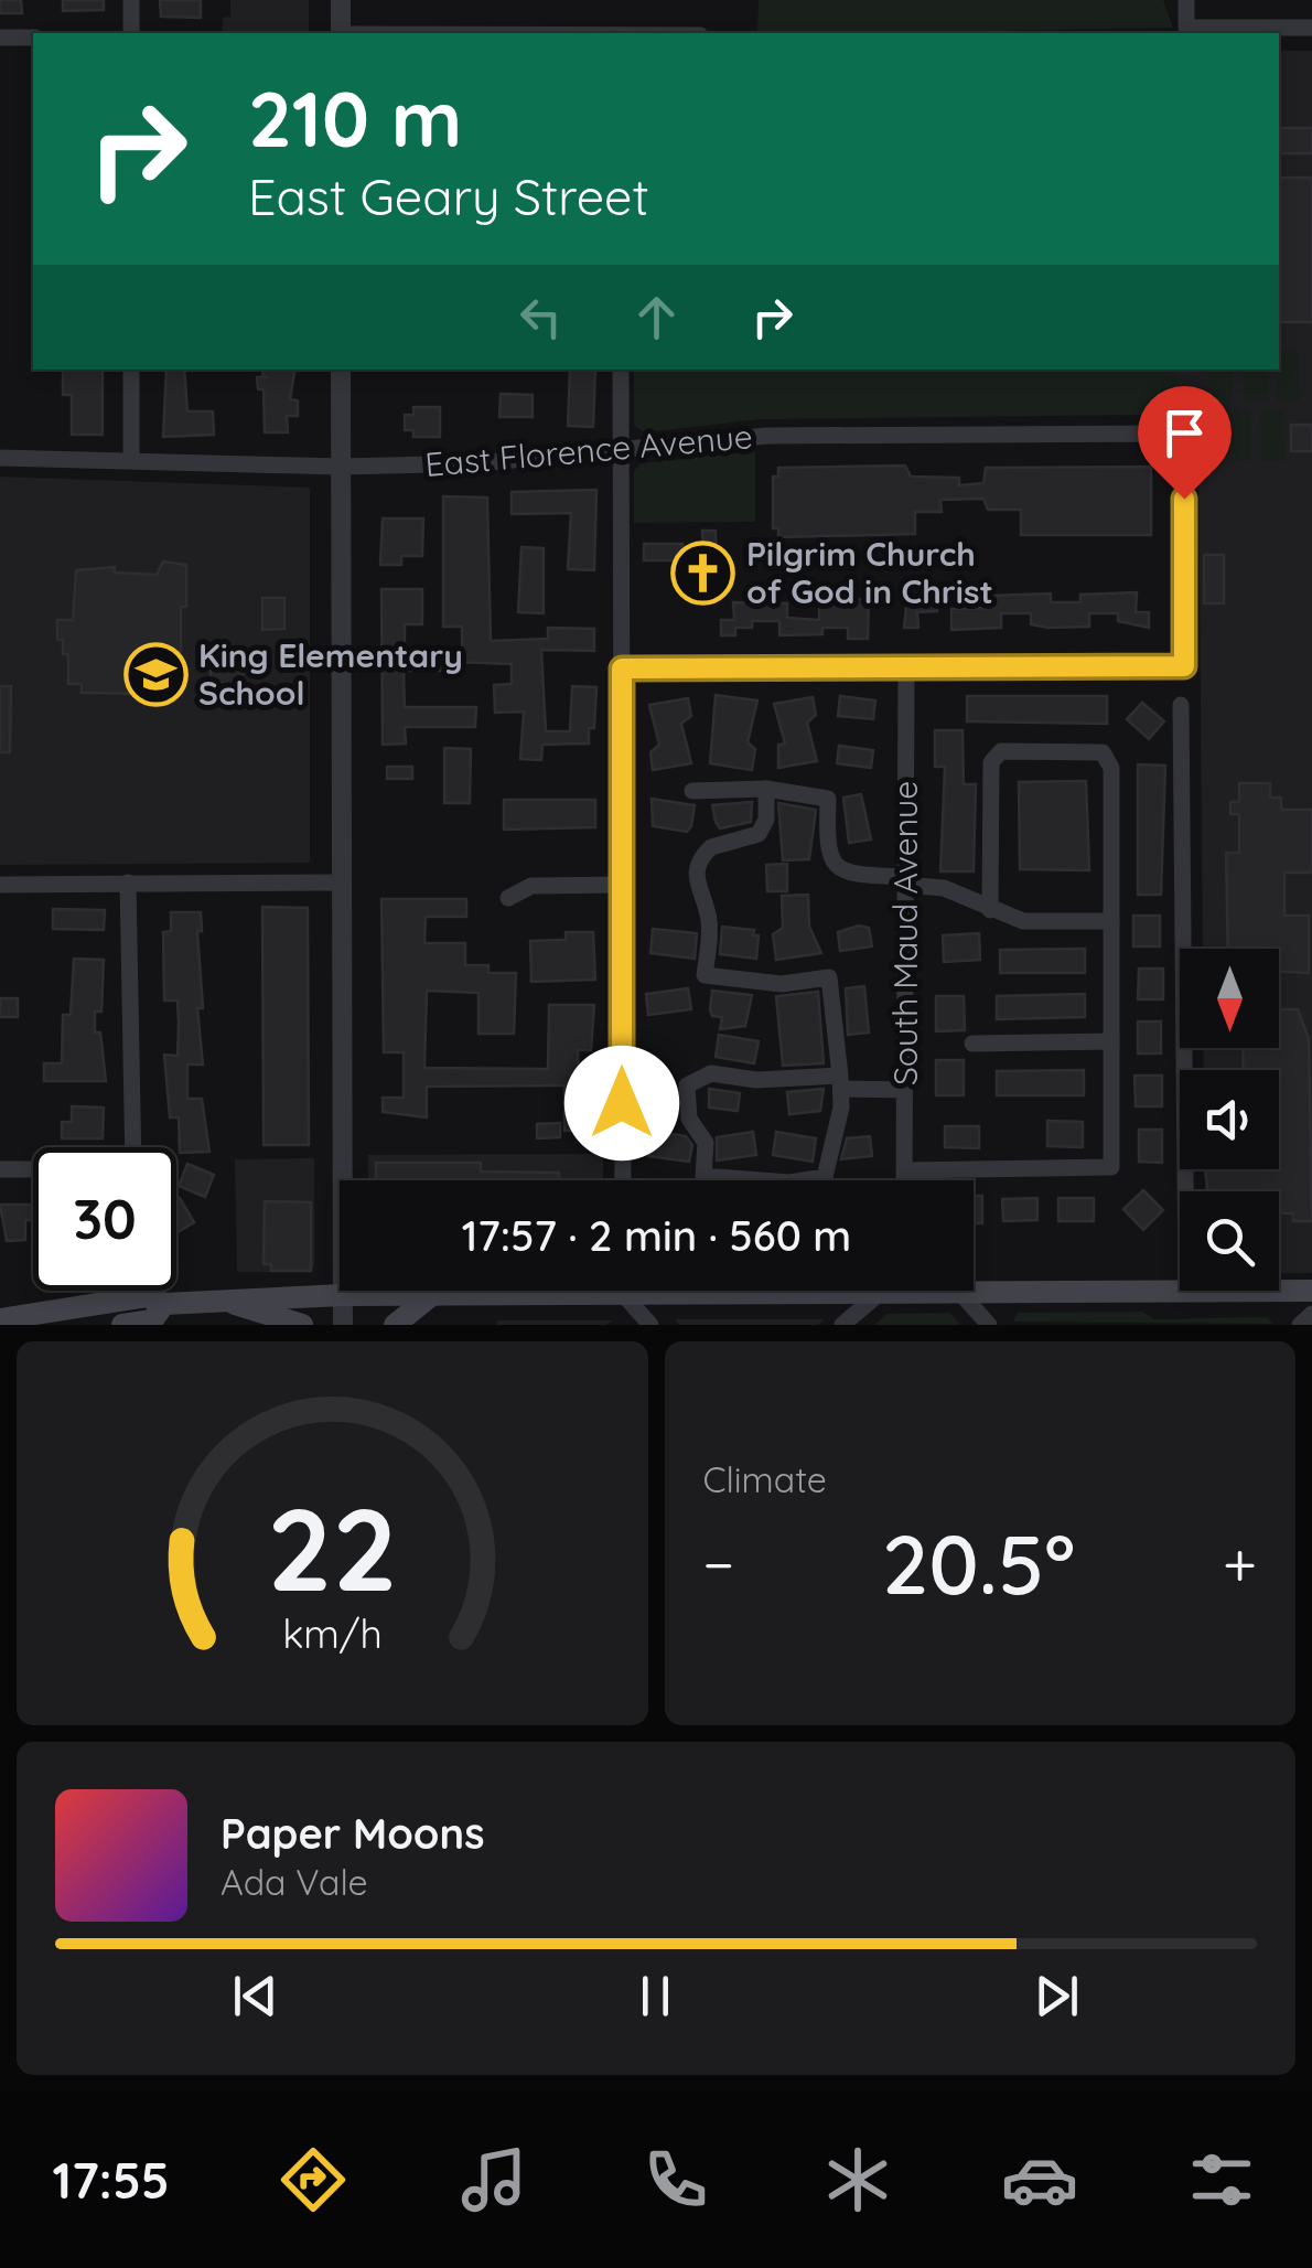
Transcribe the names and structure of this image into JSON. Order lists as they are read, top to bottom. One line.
{"streets":{"street":["East Florence Avenue","South Maud Avenue"]},"crossings":[["East Florence Avenue","South Maud Avenue"]],"places":{"church":["Pilgrim Church of God in Christ"],"school or university":["King Elementary School"]},"north":"bottom","page":{"turn":["210 m","East Geary Street"],"limit":"30","trip":"17:57 · 2 min · 560 m","tile":"Climate","heat":["−","20.5°","+"],"song":["Paper Moons","Ada Vale"],"tabs":"17:55","gauge":["22","km/h"]}}
